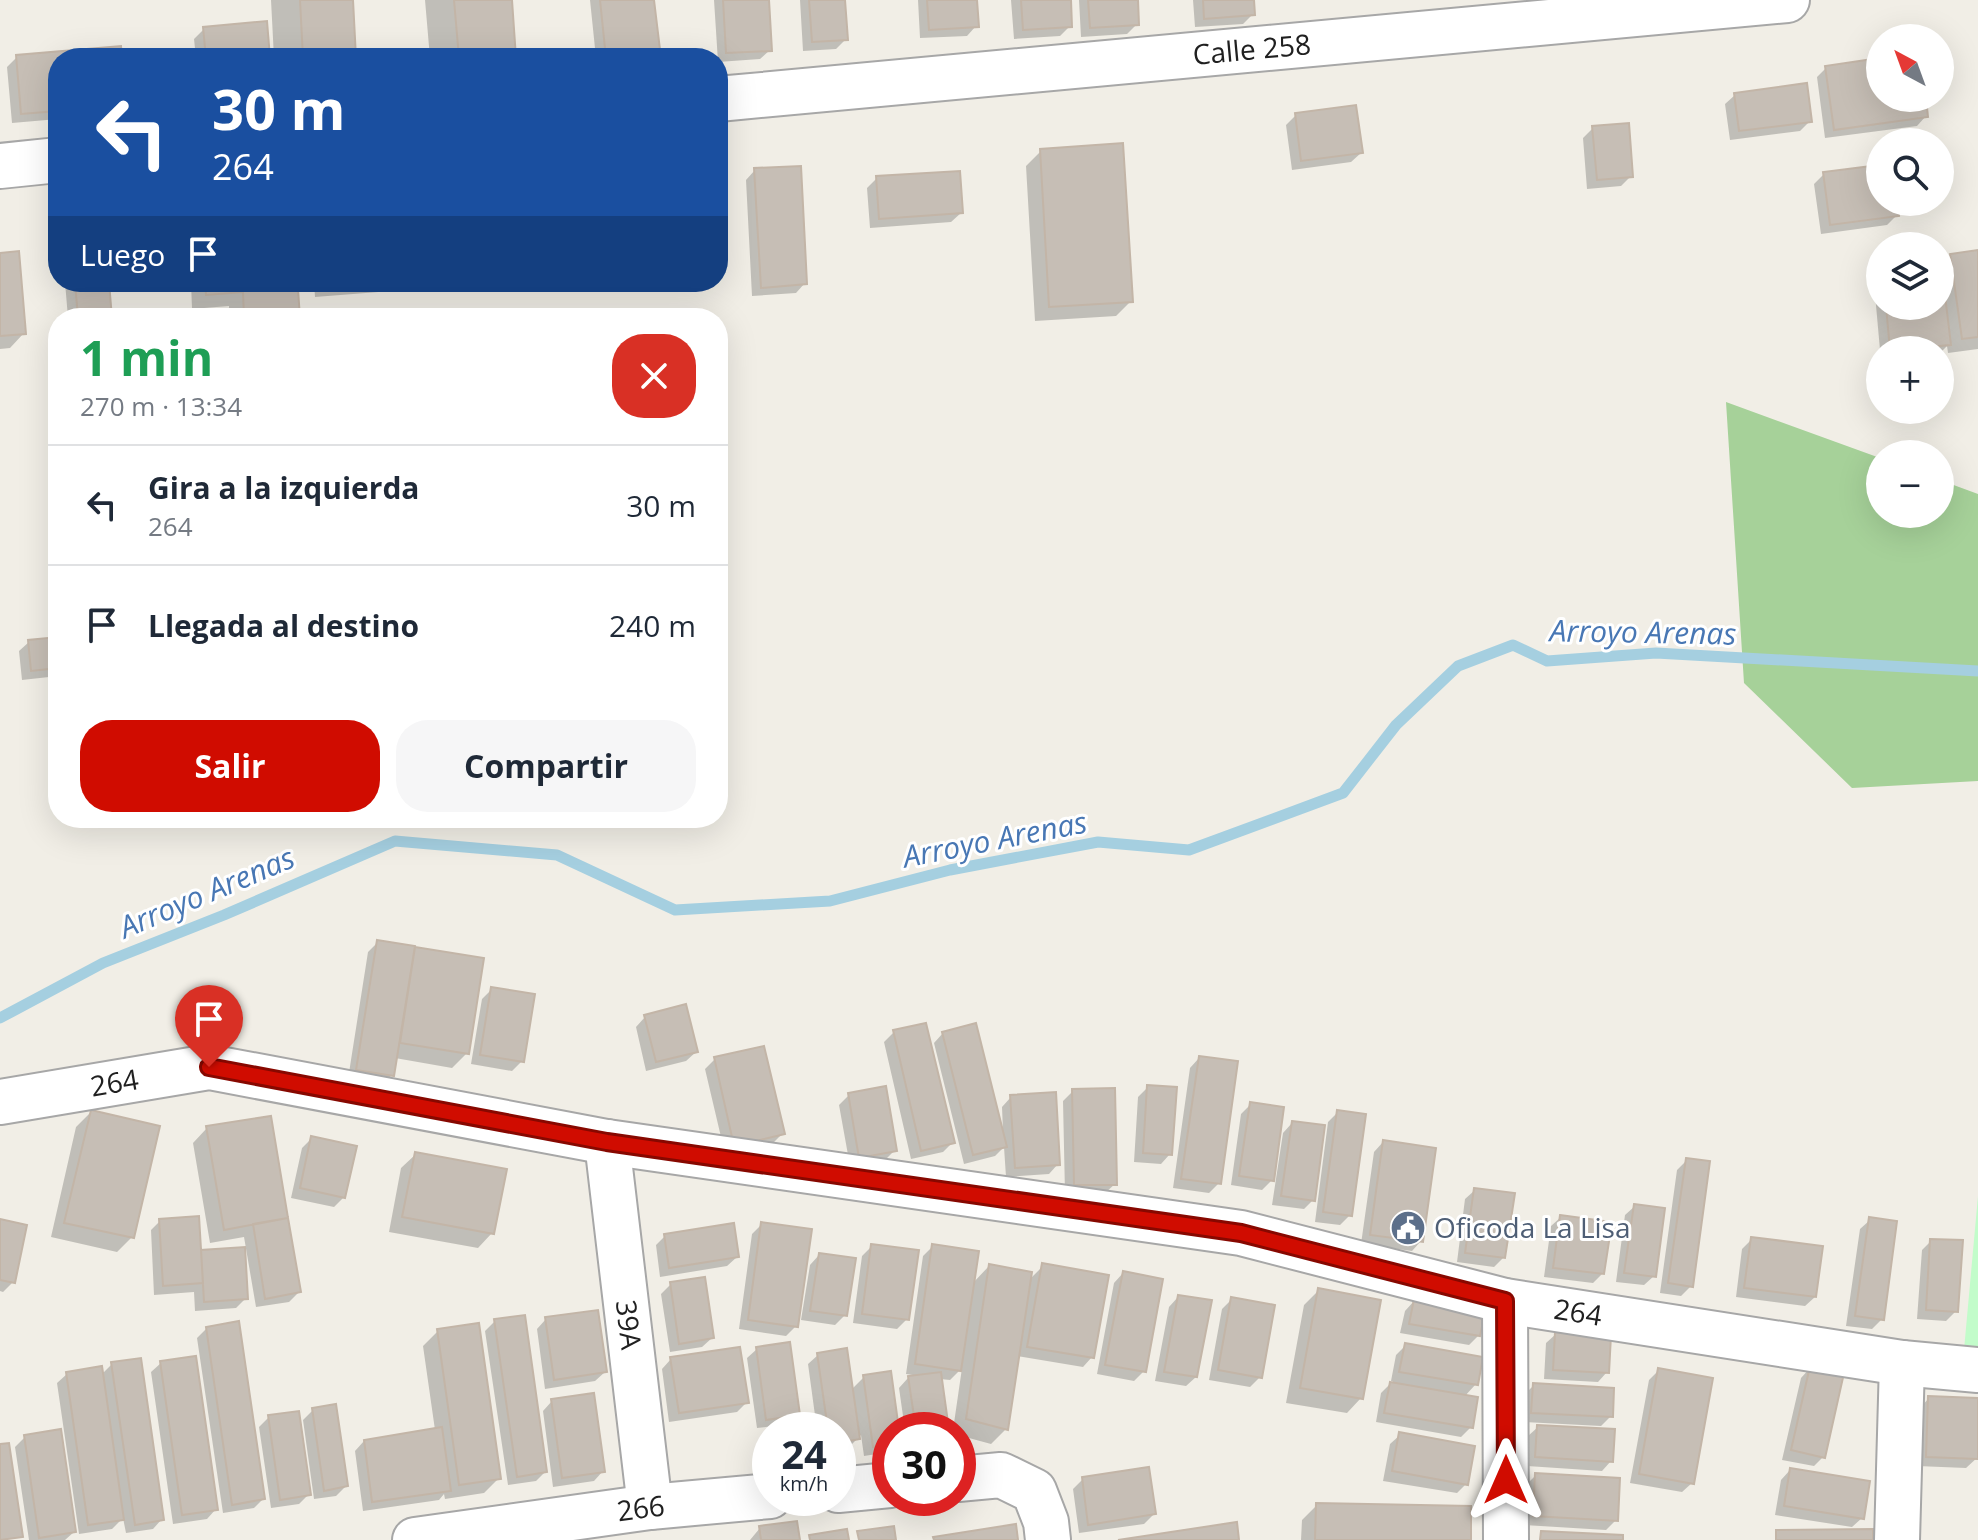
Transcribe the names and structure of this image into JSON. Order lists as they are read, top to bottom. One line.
{"streets":{"street":["Calle 258","264","39A","266"]},"crossings":[["264","39A"],["39A","266"]],"water":["Arroyo Arenas"],"places":{"public building":["Oficoda La Lisa"]},"north":"top left","page":{"map_buttons":["+","−"],"turn":["30 m","264"],"then":"Luego","heading":["1 min","270 m · 13:34"],"list":[{"name":"Gira a la izquierda","note":"264","value":"30 m"},{"name":"Llegada al destino","value":"240 m"}],"buttons":["Salir","Compartir"],"speed":"24 km/h","limit":"30"}}
